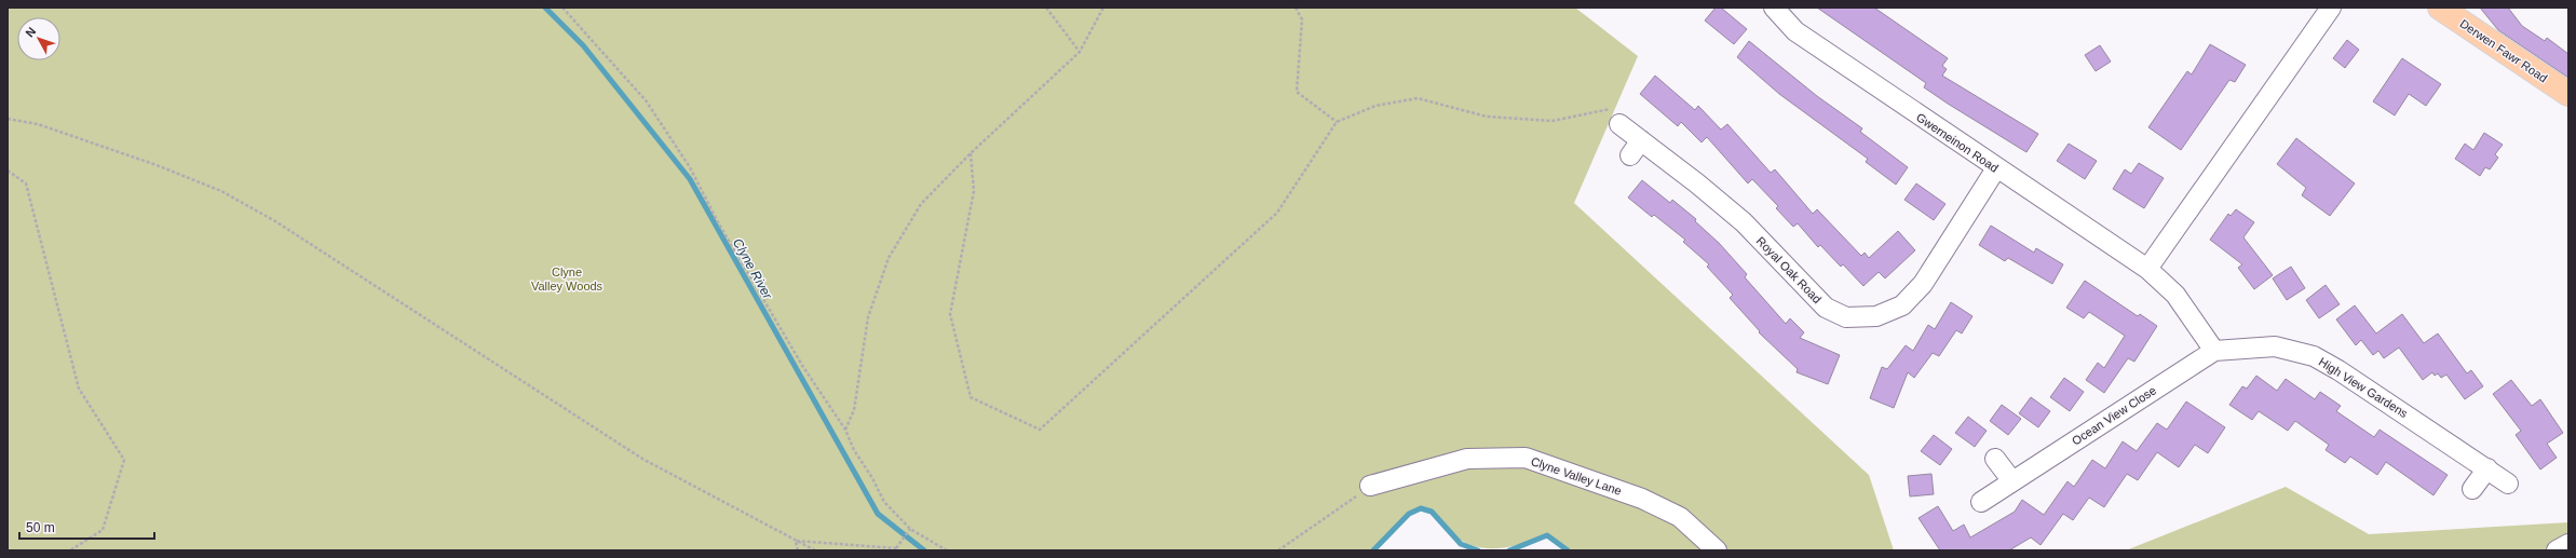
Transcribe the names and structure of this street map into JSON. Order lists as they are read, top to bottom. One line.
{"streets":{"main road":["Derwen Fawr Road"],"street":["Gwerneinon Road","Royal Oak Road","High View Gardens","Ocean View Close","Clyne Valley Lane"]},"crossings":[["Gwerneinon Road","Royal Oak Road"],["Gwerneinon Road","High View Gardens"],["Gwerneinon Road","Ocean View Close"],["High View Gardens","Ocean View Close"]],"water":["Clyne River"],"parks":["Clyne Valley Woods"],"scale_bar":"50 m","north":"top left"}
